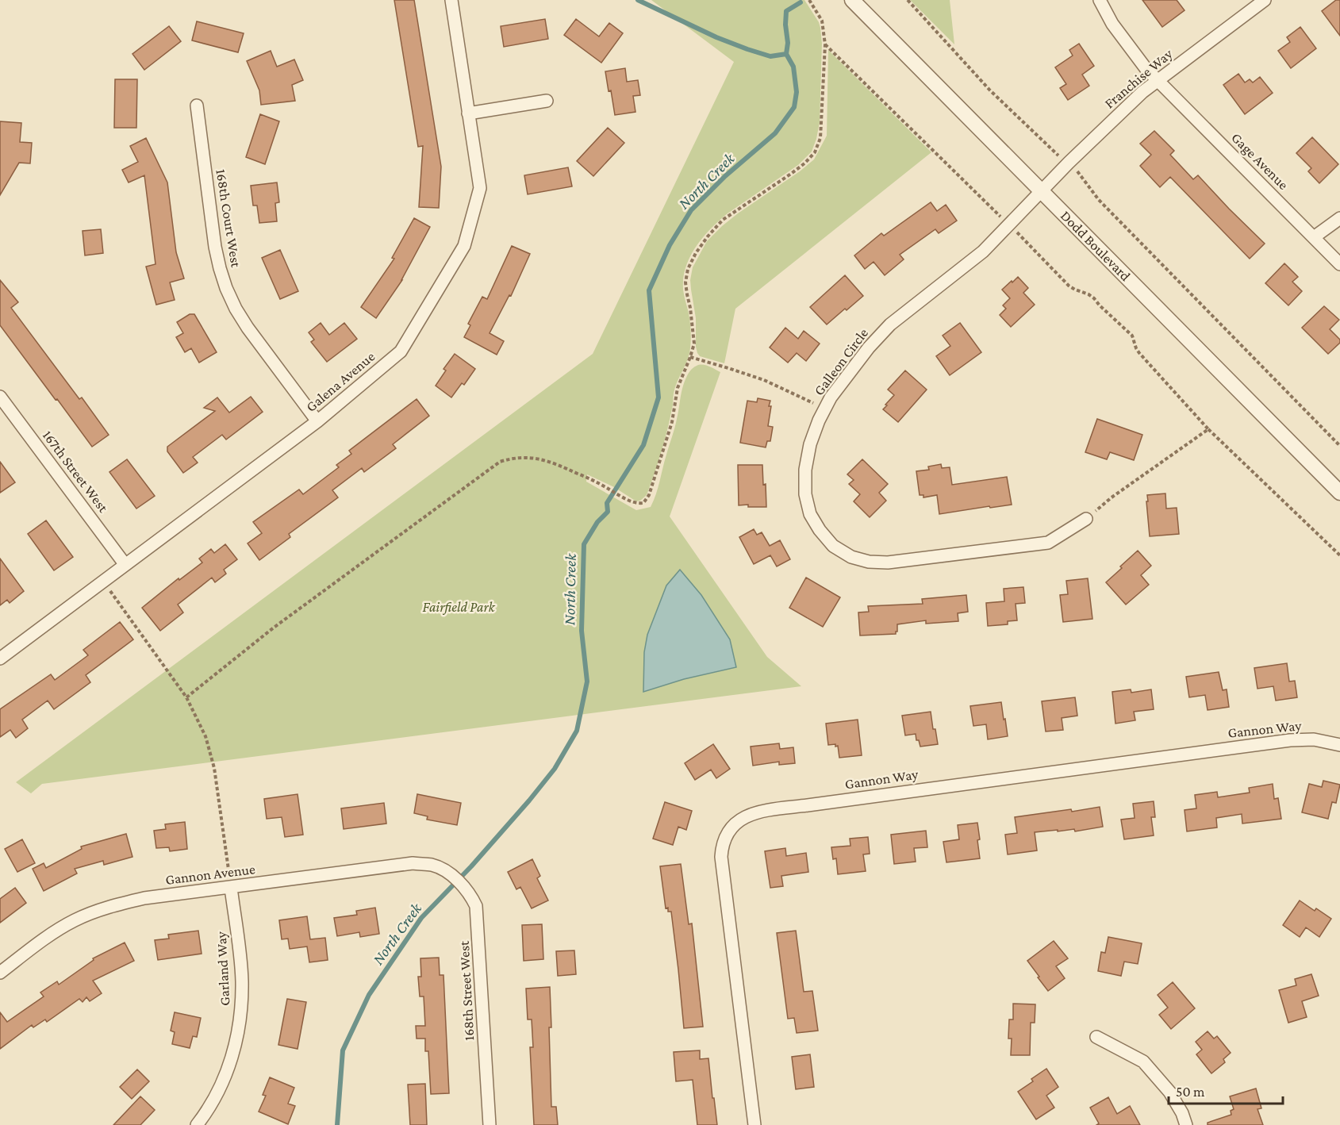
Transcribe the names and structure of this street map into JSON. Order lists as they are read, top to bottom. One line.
{"streets":{"street":["Franchise Way","Gage Avenue","168th Court West","Dodd Boulevard","Galleon Circle","Galena Avenue","167th Street West","Gannon Way","Gannon Avenue","Garland Way","168th Street West"]},"crossings":[["Franchise Way","Gage Avenue"],["Franchise Way","Dodd Boulevard"],["Franchise Way","Galleon Circle"],["168th Court West","Galena Avenue"],["Dodd Boulevard","Galleon Circle"],["Galena Avenue","167th Street West"],["Gannon Avenue","Garland Way"],["Gannon Avenue","168th Street West"]],"water":["North Creek"],"parks":["Fairfield Park"],"scale_bar":"50 m"}
